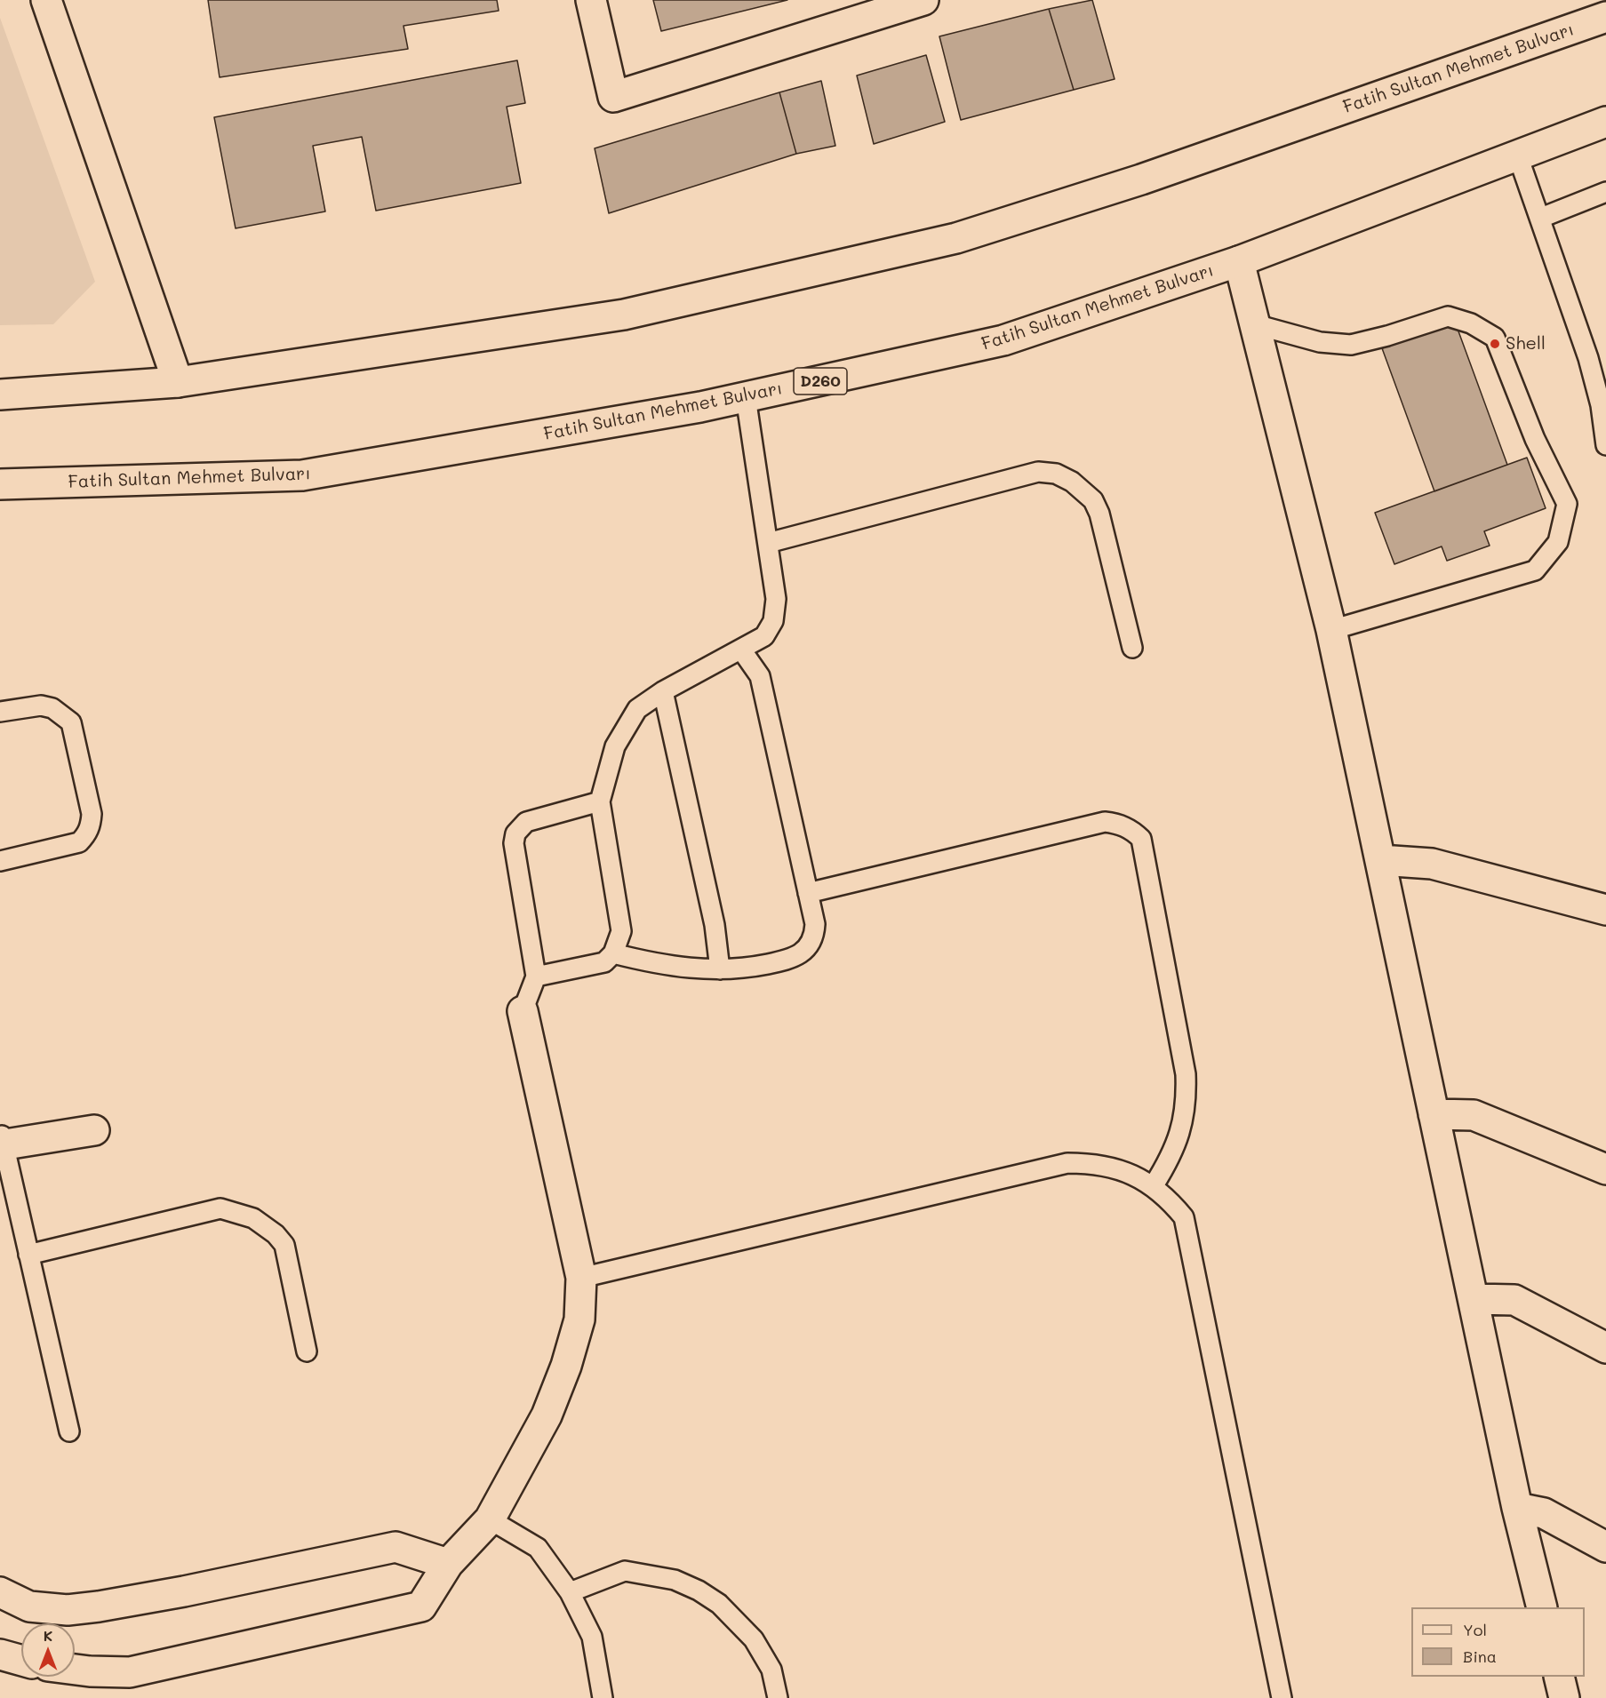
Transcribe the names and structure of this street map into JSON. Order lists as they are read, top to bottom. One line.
{"streets":{"main road":["Fatih Sultan Mehmet Bulvarı","D260"]},"places":["Shell"],"legend":["Yol","Bina"],"north":"top"}
